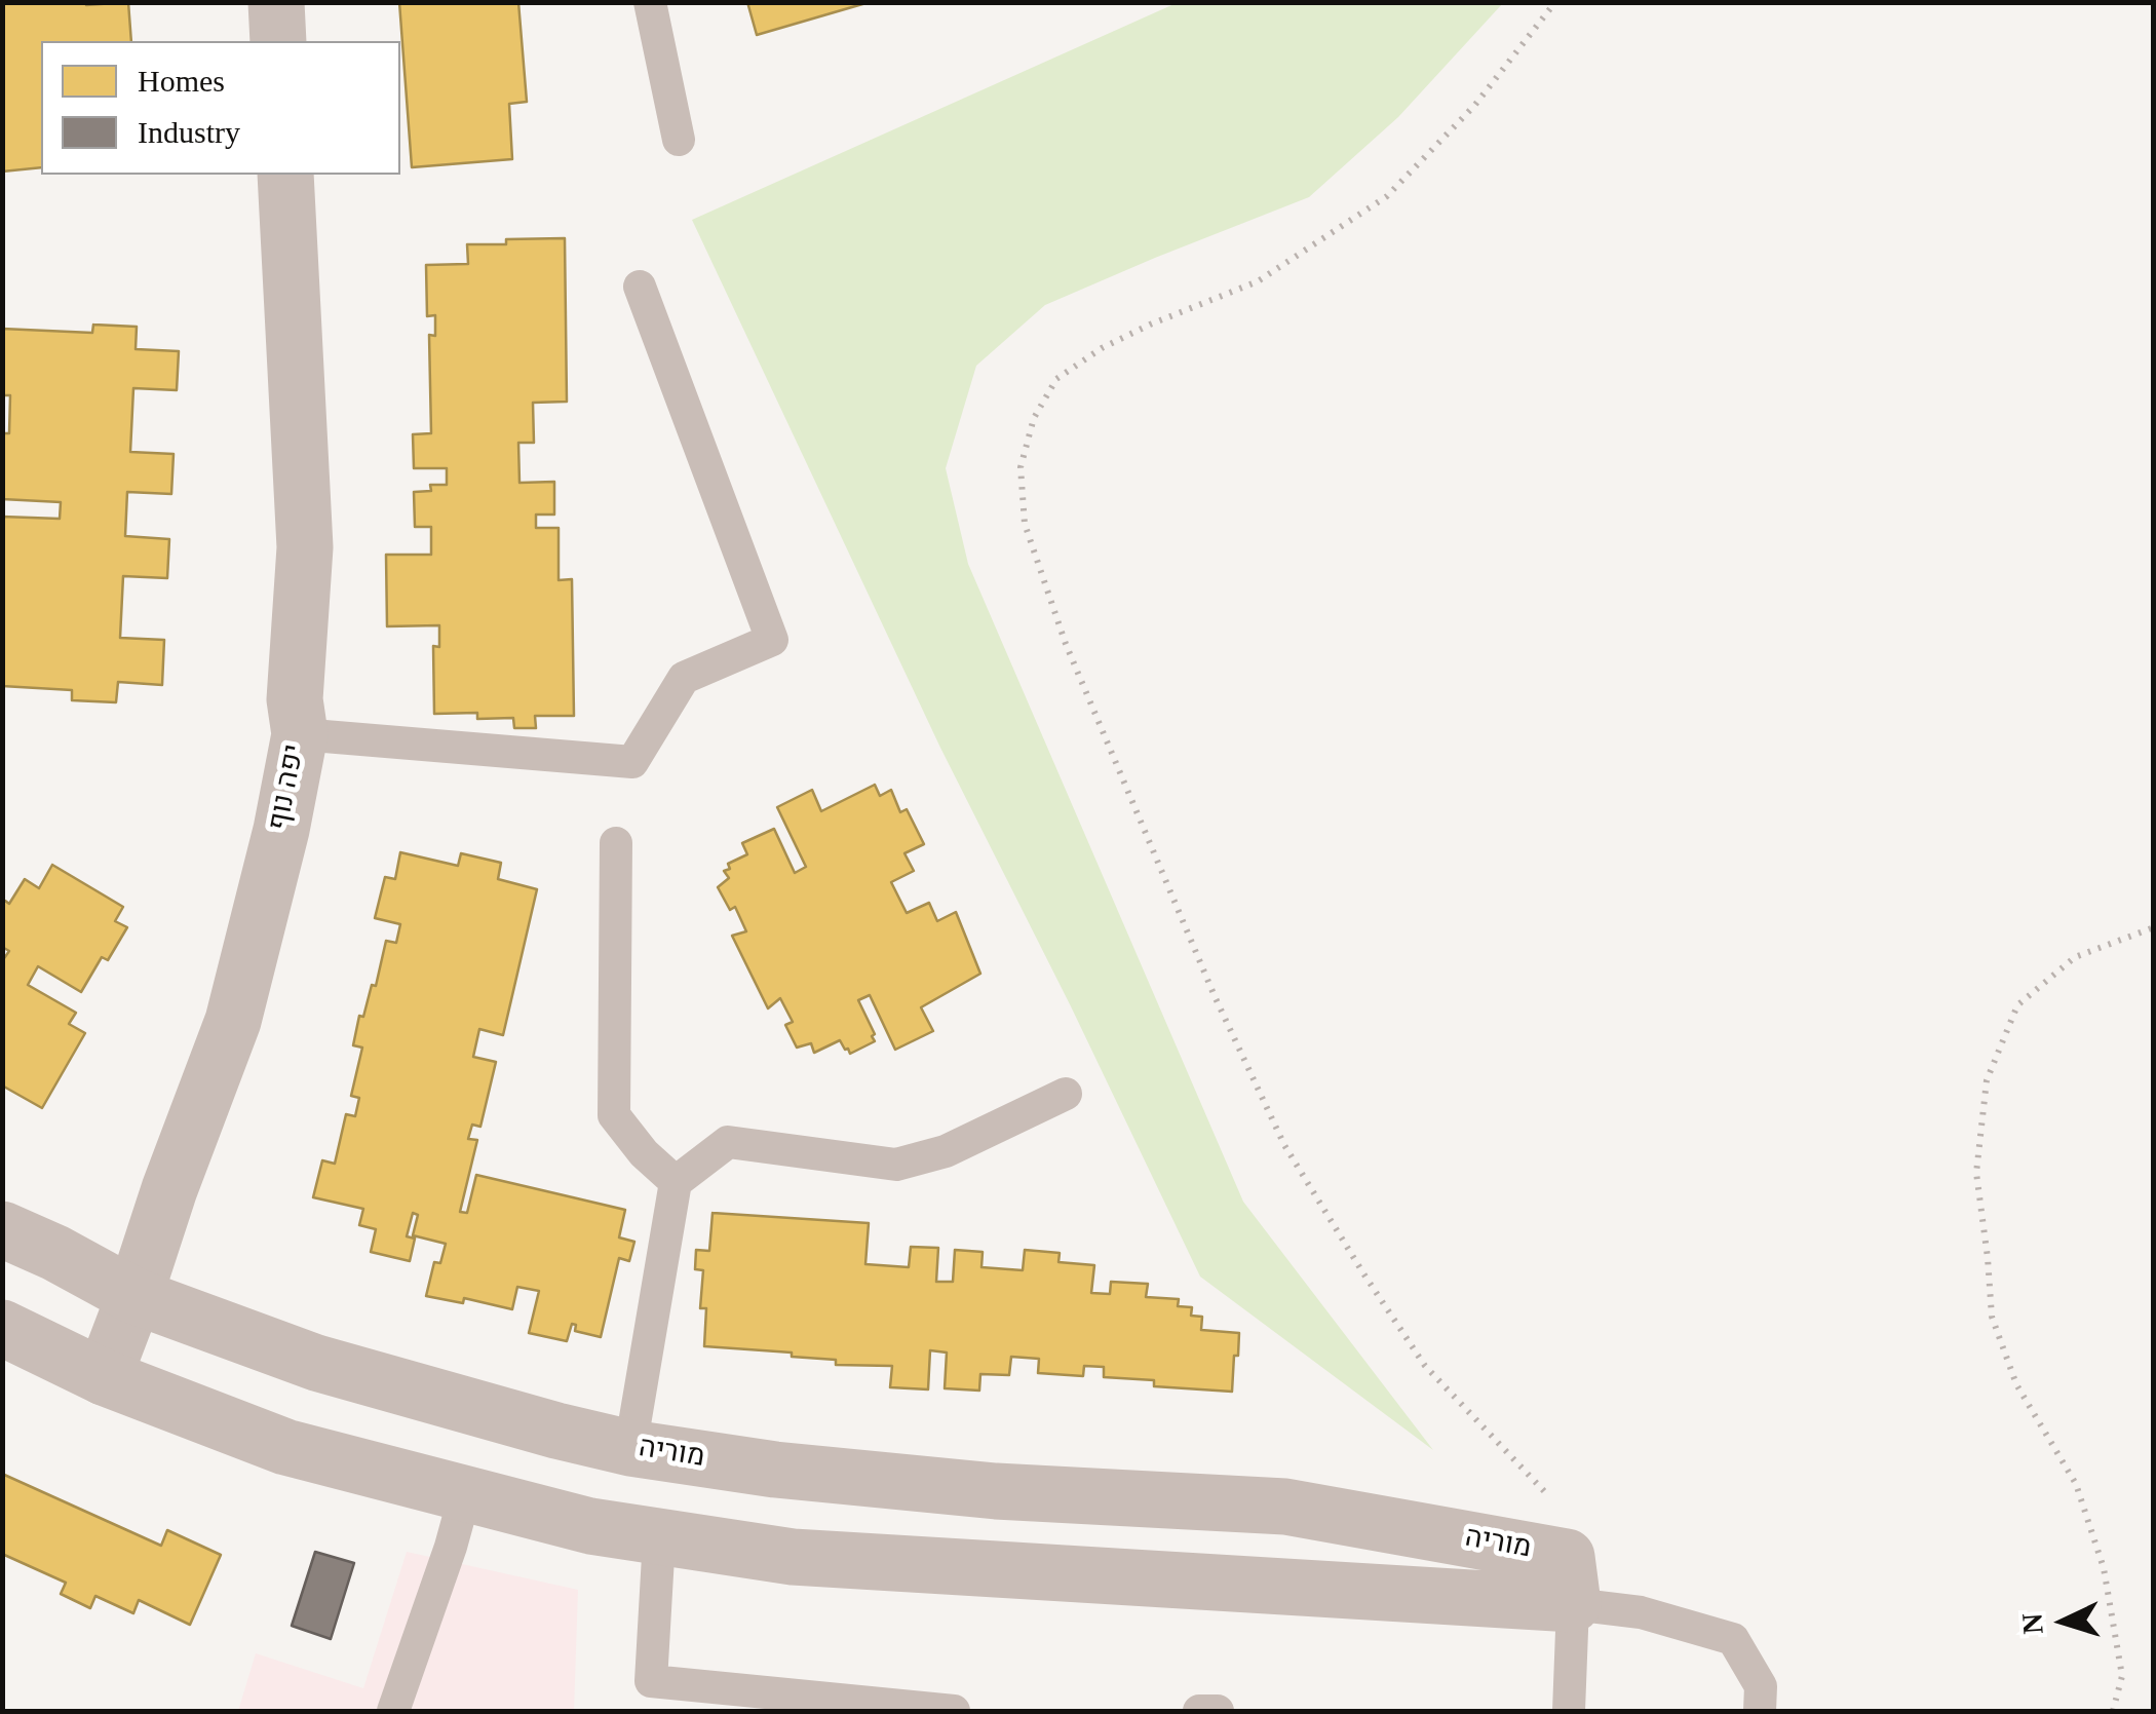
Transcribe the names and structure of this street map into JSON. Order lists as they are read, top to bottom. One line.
{"streets":{"street":["יפה נוף","מוריה"]},"crossings":[["יפה נוף","מוריה"]],"legend":["Homes","Industry"],"north":"left"}
